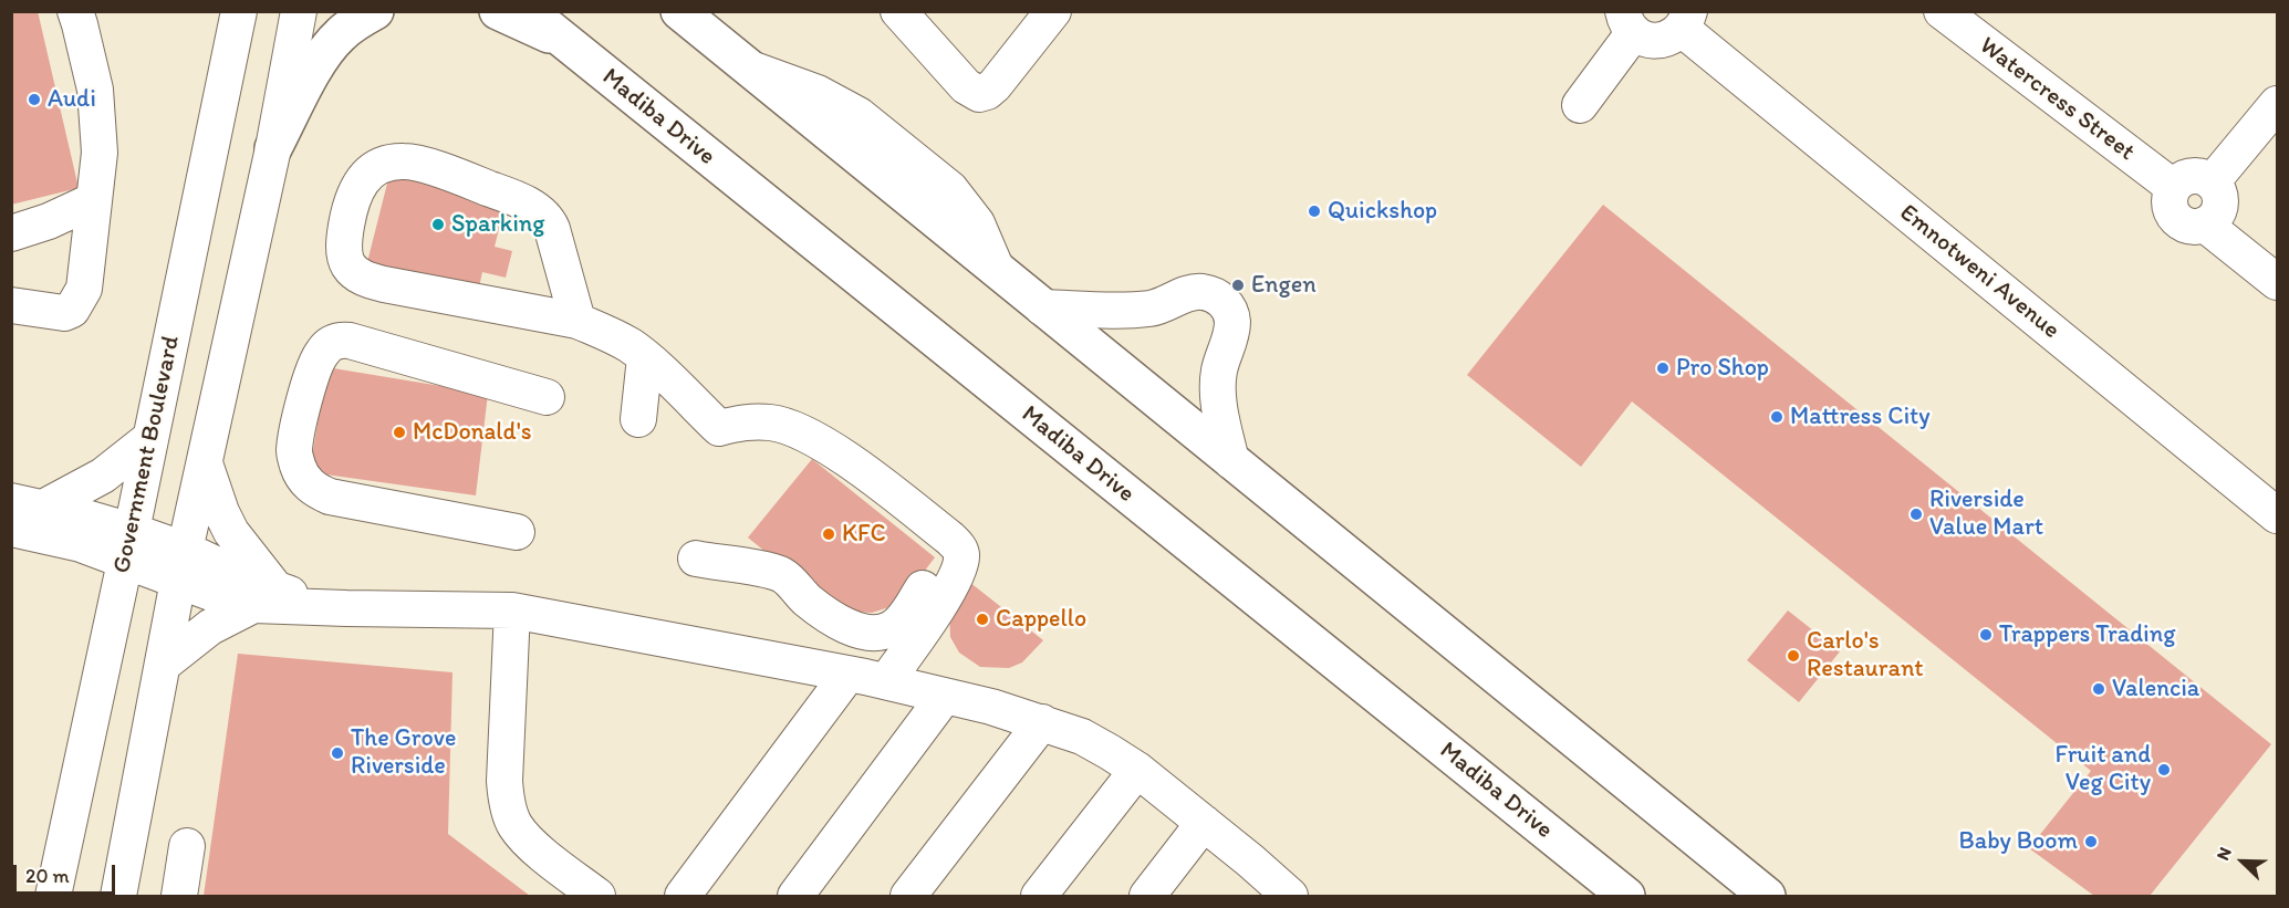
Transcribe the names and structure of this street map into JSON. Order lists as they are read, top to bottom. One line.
{"streets":{"main road":["Madiba Drive"],"street":["Watercress Street","Emnotweni Avenue","Government Boulevard"]},"places":["Audi","Quickshop","Sparking","Engen","Pro Shop","Mattress City","McDonald's","Riverside Value Mart","KFC","Cappello","Trappers Trading","Carlo's Restaurant","Valencia","The Grove Riverside","Fruit and Veg City","Baby Boom"],"scale_bar":"20 m","north":"top left"}
